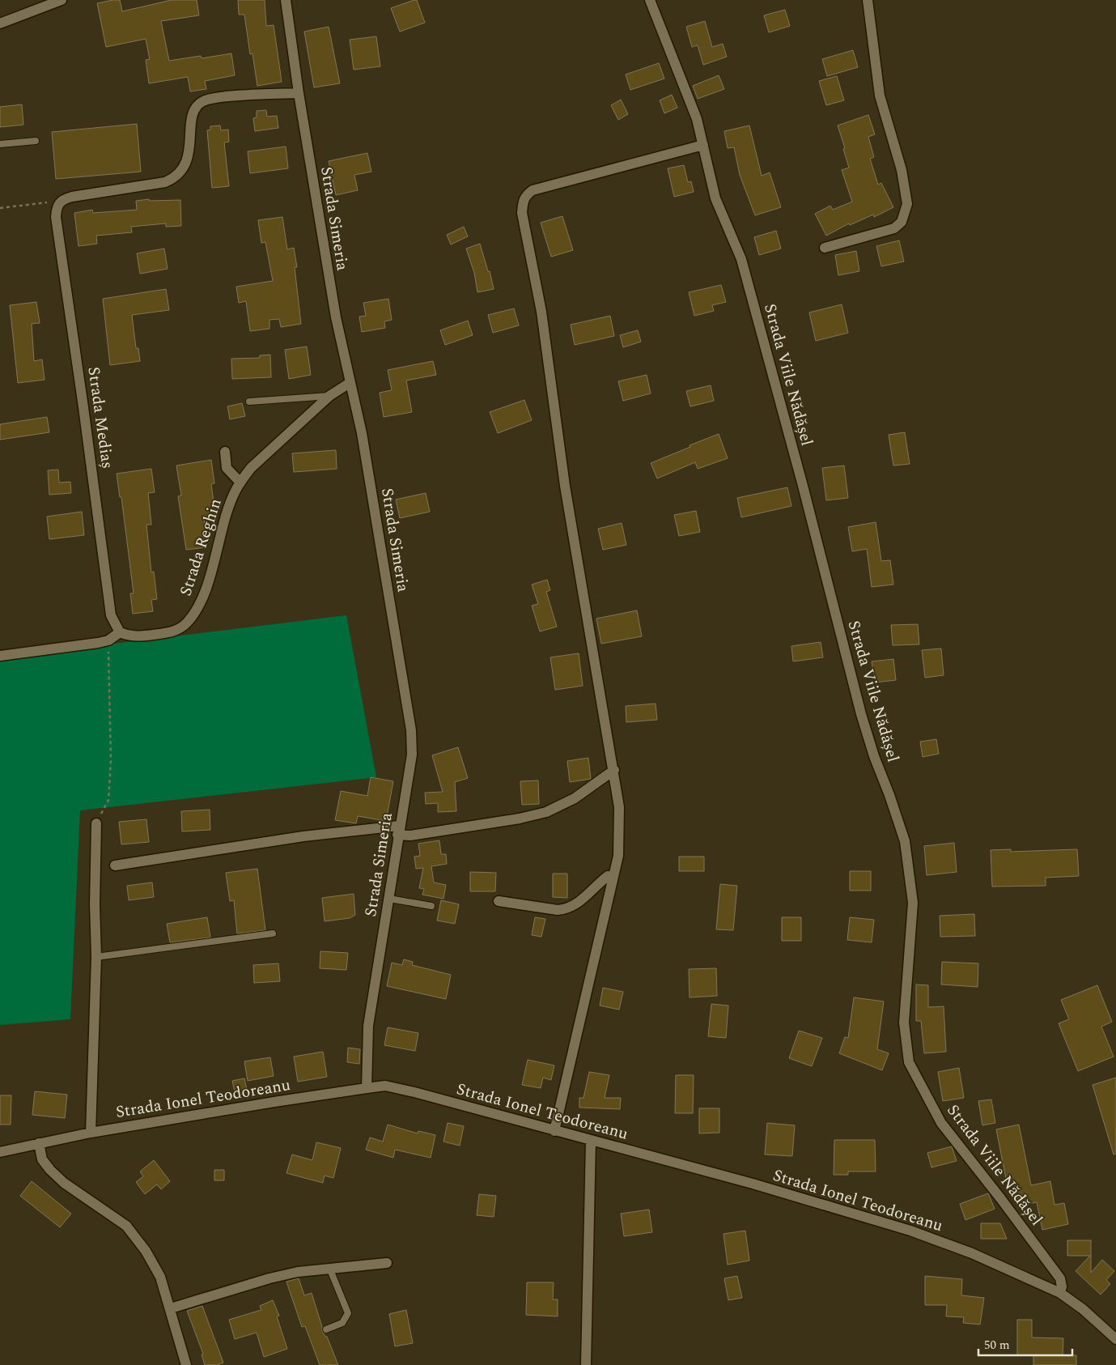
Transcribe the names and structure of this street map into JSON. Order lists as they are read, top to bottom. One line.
{"streets":{"street":["Strada Simeria","Strada Viile Nădășel","Strada Mediaș","Strada Reghin","Strada Ionel Teodoreanu"]},"crossings":[["Strada Simeria","Strada Reghin"],["Strada Simeria","Strada Ionel Teodoreanu"],["Strada Viile Nădășel","Strada Ionel Teodoreanu"],["Strada Mediaș","Strada Reghin"]],"scale_bar":"50 m"}
